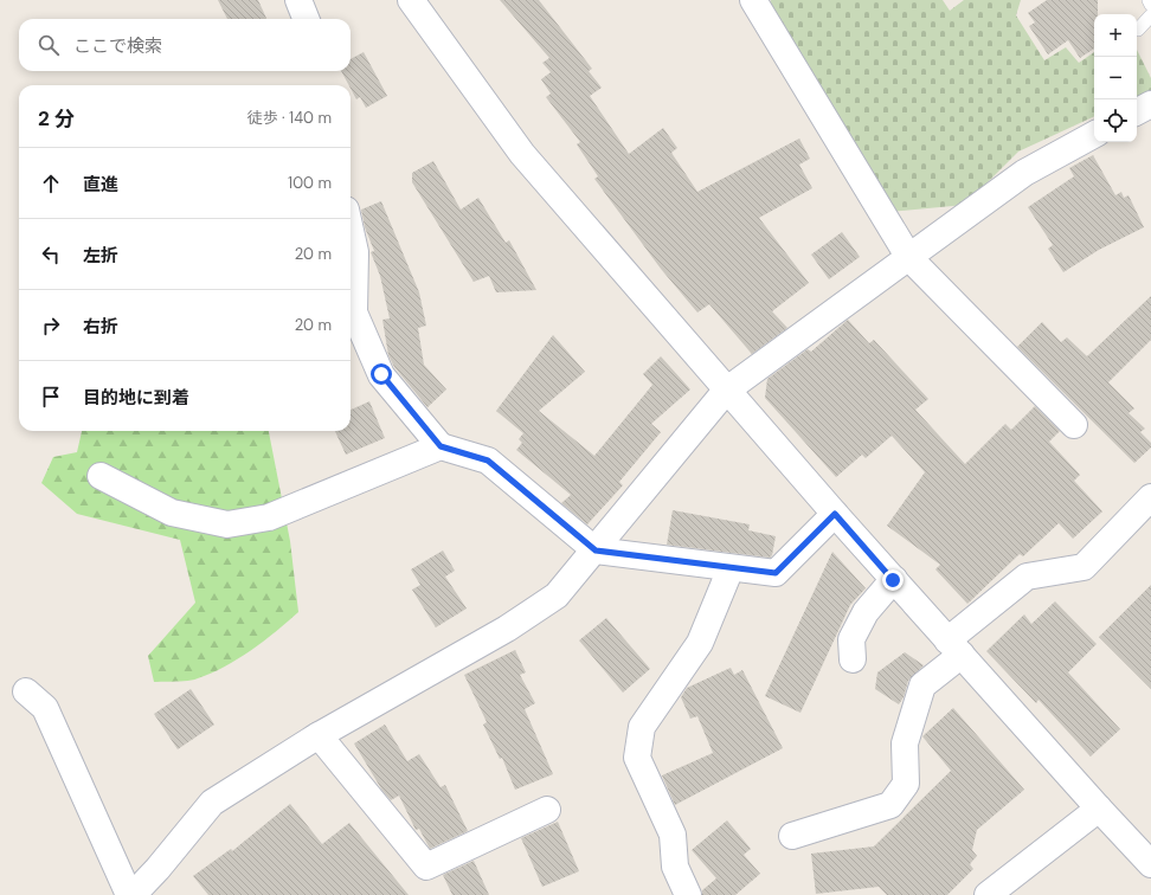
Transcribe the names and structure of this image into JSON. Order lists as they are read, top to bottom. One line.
{"page":{"map_buttons":["+","−"],"search":"ここで検索","heading":["2 分","徒歩 · 140 m"],"list":[["直進","100 m"],["左折","20 m"],["右折","20 m"],"目的地に到着"]}}
